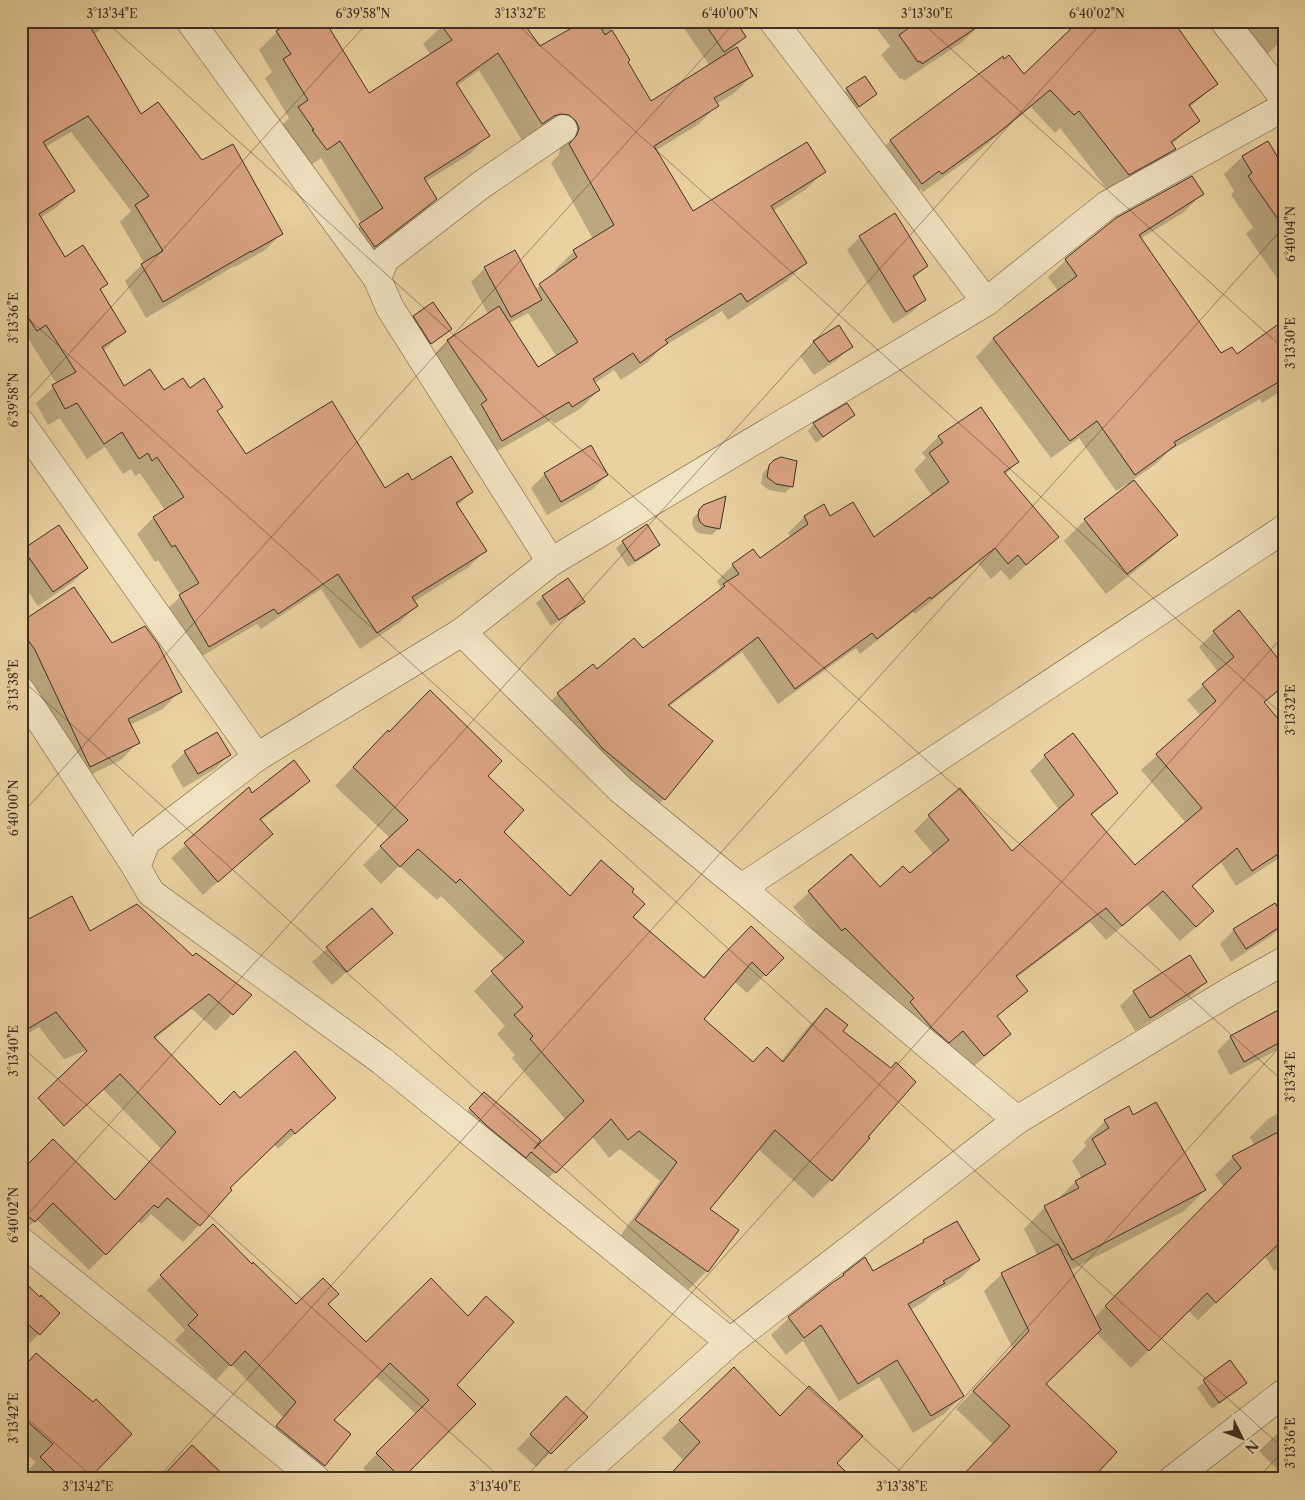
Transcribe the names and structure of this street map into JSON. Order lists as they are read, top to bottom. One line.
{"north":"bottom right","coordinates":["3°13'34\"E","6°39'58\"N","3°13'32\"E","6°40'00\"N","3°13'30\"E","6°40'02\"N","6°40'04\"N","3°13'36\"E","3°13'38\"E","3°13'40\"E","3°13'42\"E"]}
